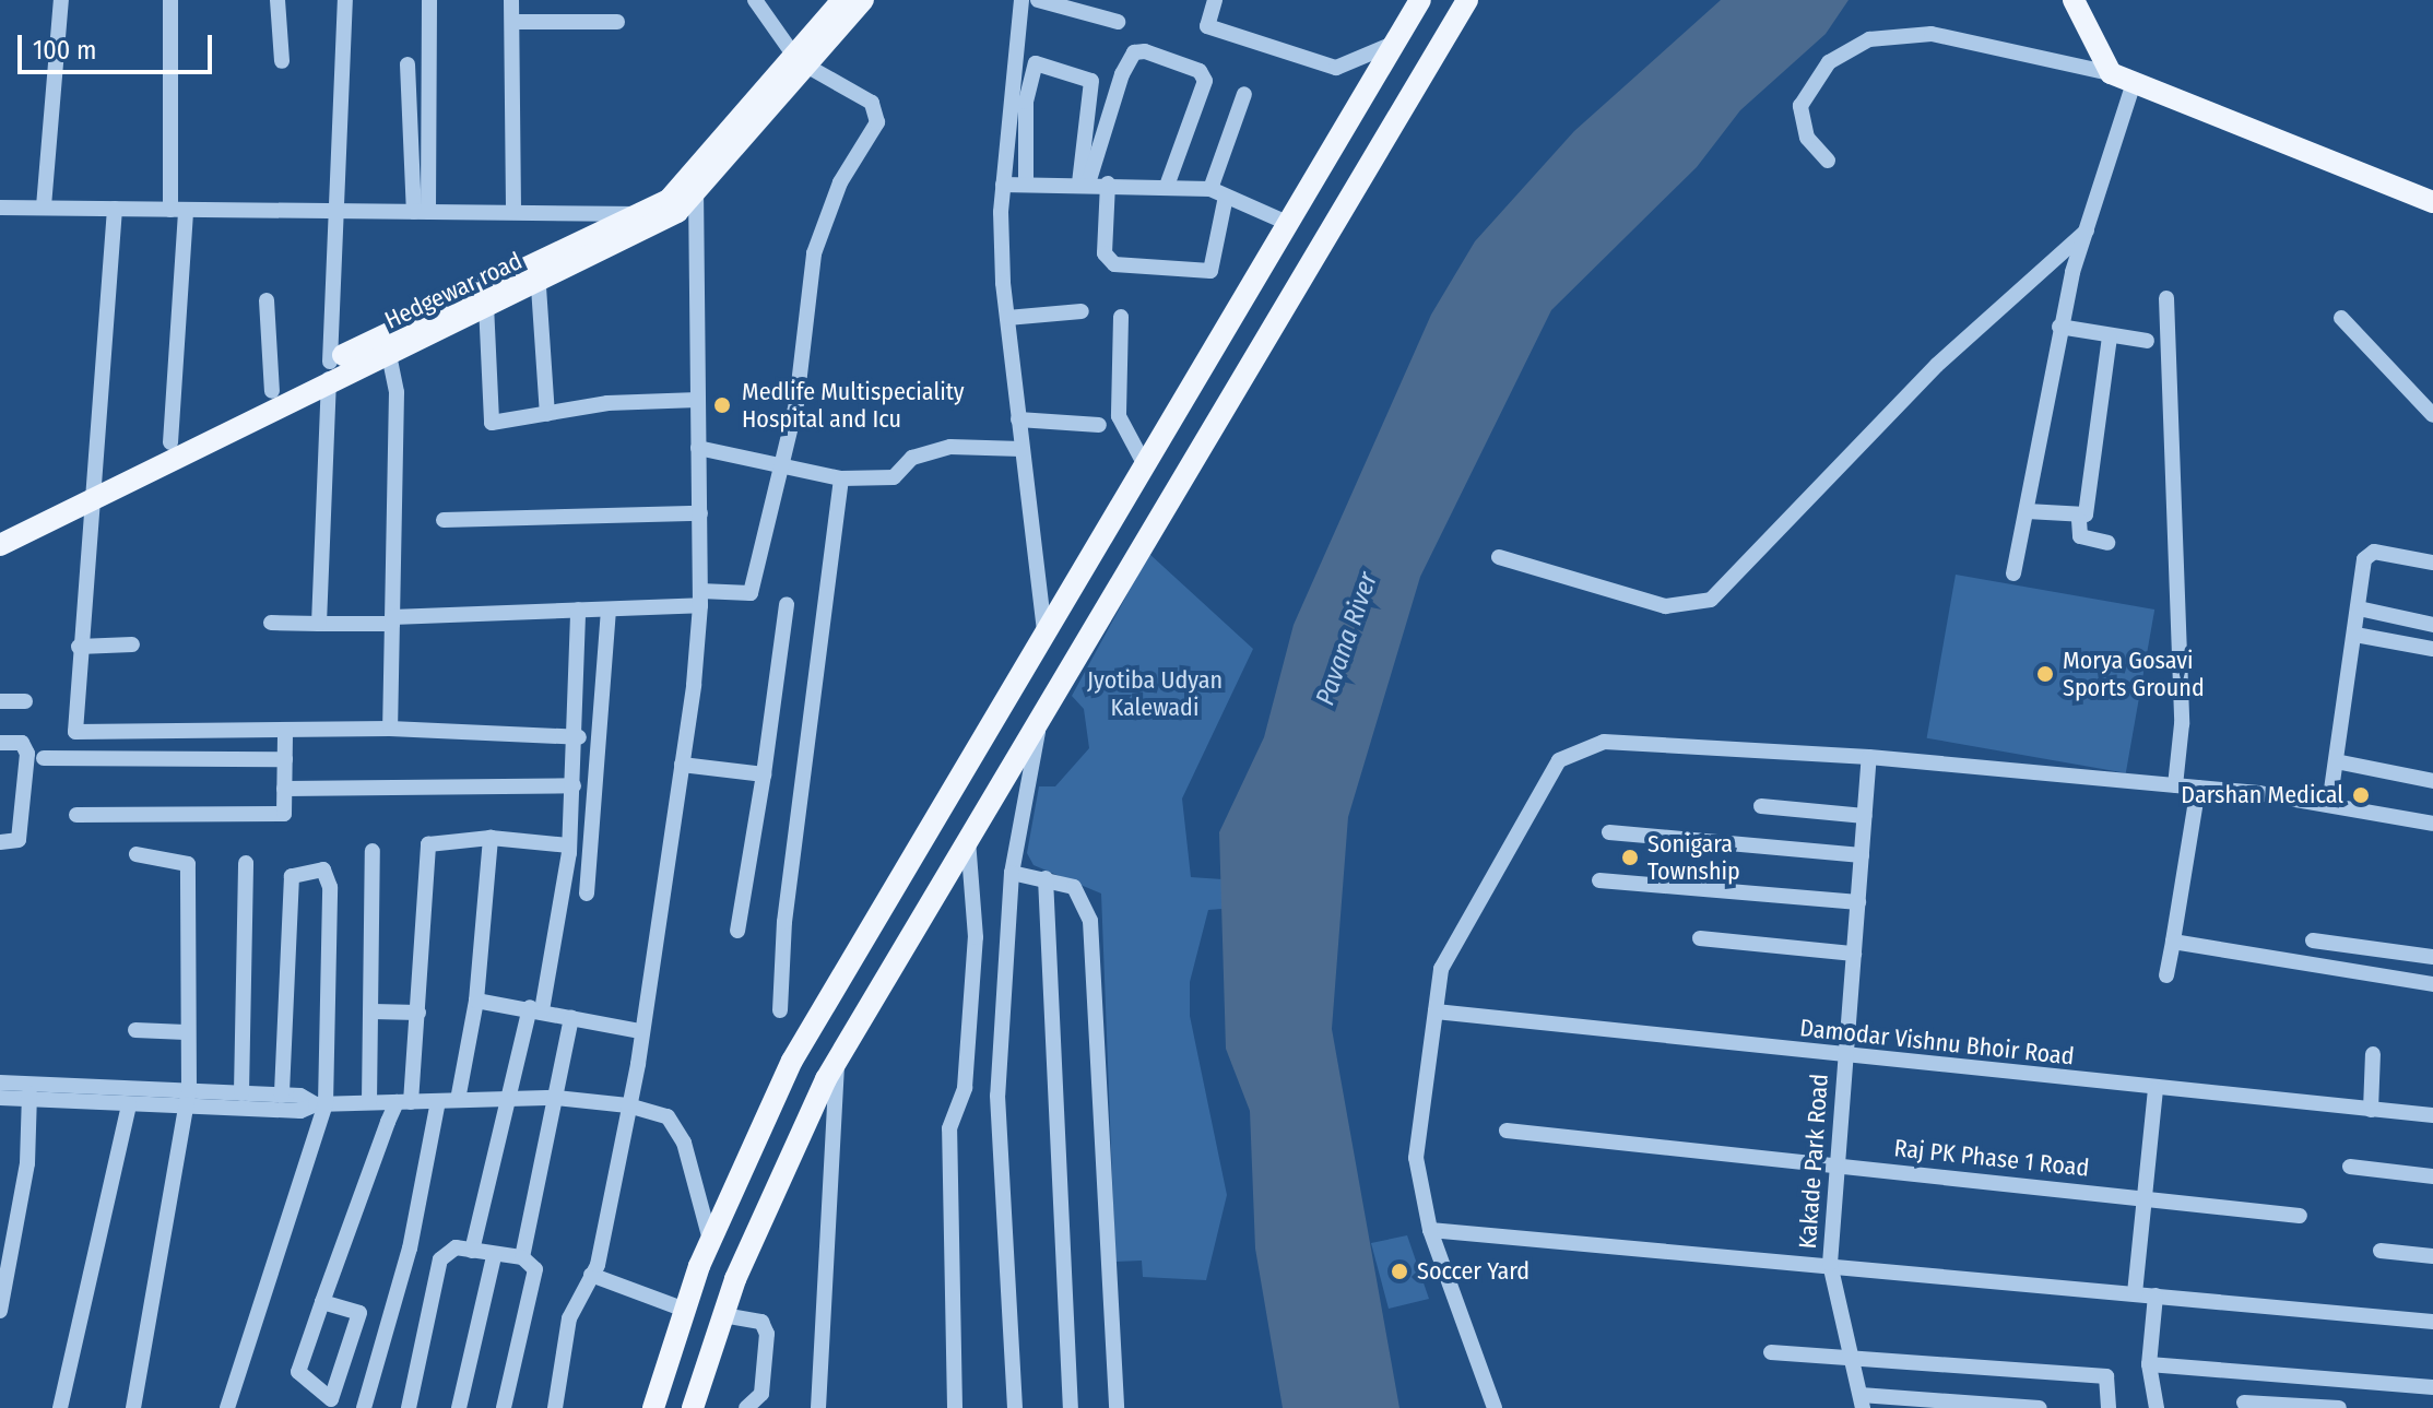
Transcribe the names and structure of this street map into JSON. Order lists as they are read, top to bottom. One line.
{"streets":{"main road":["Hedgewar road"],"street":["Damodar Vishnu Bhoir Road","Raj PK Phase 1 Road","Kakade Park Road"]},"crossings":[["Damodar Vishnu Bhoir Road","Kakade Park Road"],["Raj PK Phase 1 Road","Kakade Park Road"]],"water":["Pavana River"],"parks":["Jyotiba Udyan Kalewadi"],"places":["Medlife Multispeciality Hospital and Icu","Morya Gosavi Sports Ground","Darshan Medical","Sonigara Township","Soccer Yard"],"scale_bar":"100 m"}
